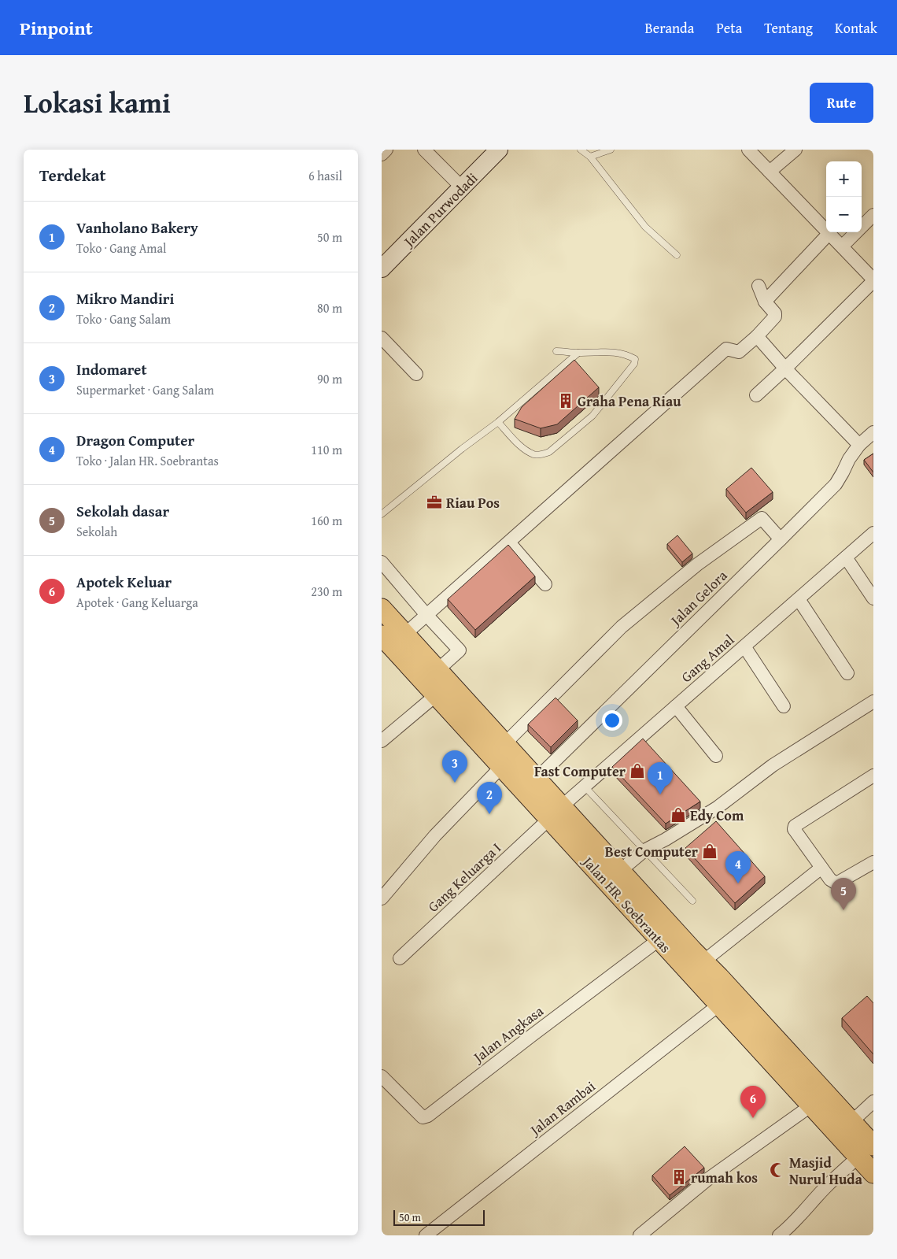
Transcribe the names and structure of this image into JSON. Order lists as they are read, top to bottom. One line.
{"streets":{"main road":["Jalan HR. Soebrantas"],"street":["Jalan Purwodadi","Jalan Gelora","Gang Amal","Gang Keluarga I","Jalan Angkasa","Jalan Rambai"]},"crossings":[["Jalan Gelora","Jalan HR. Soebrantas"],["Gang Amal","Gang Keluarga I"],["Gang Amal","Jalan HR. Soebrantas"],["Gang Keluarga I","Jalan HR. Soebrantas"],["Jalan HR. Soebrantas","Jalan Angkasa"],["Jalan HR. Soebrantas","Jalan Rambai"]],"places":{"building":["Graha Pena Riau","rumah kos"],"office":["Riau Pos"],"shop":["Fast Computer","Edy Com","Best Computer"],"mosque":["Masjid Nurul Huda"]},"scale_bar":"50 m","page":{"header":"Pinpoint","nav":["Beranda","Peta","Tentang","Kontak"],"title":"Lokasi kami","buttons":"Rute","heading":["Terdekat","6 hasil"],"map_buttons":["+","−"],"list":[{"mark":"1","name":"Vanholano Bakery","note":"Toko · Gang Amal","value":"50 m"},{"mark":"2","name":"Mikro Mandiri","note":"Toko · Gang Salam","value":"80 m"},{"mark":"3","name":"Indomaret","note":"Supermarket · Gang Salam","value":"90 m"},{"mark":"4","name":"Dragon Computer","note":"Toko · Jalan HR. Soebrantas","value":"110 m"},{"mark":"5","name":"Sekolah dasar","note":"Sekolah","value":"160 m"},{"mark":"6","name":"Apotek Keluar","note":"Apotek · Gang Keluarga","value":"230 m"}],"pins":["3","1","2","4","5","6"],"scale":"50 m"}}
